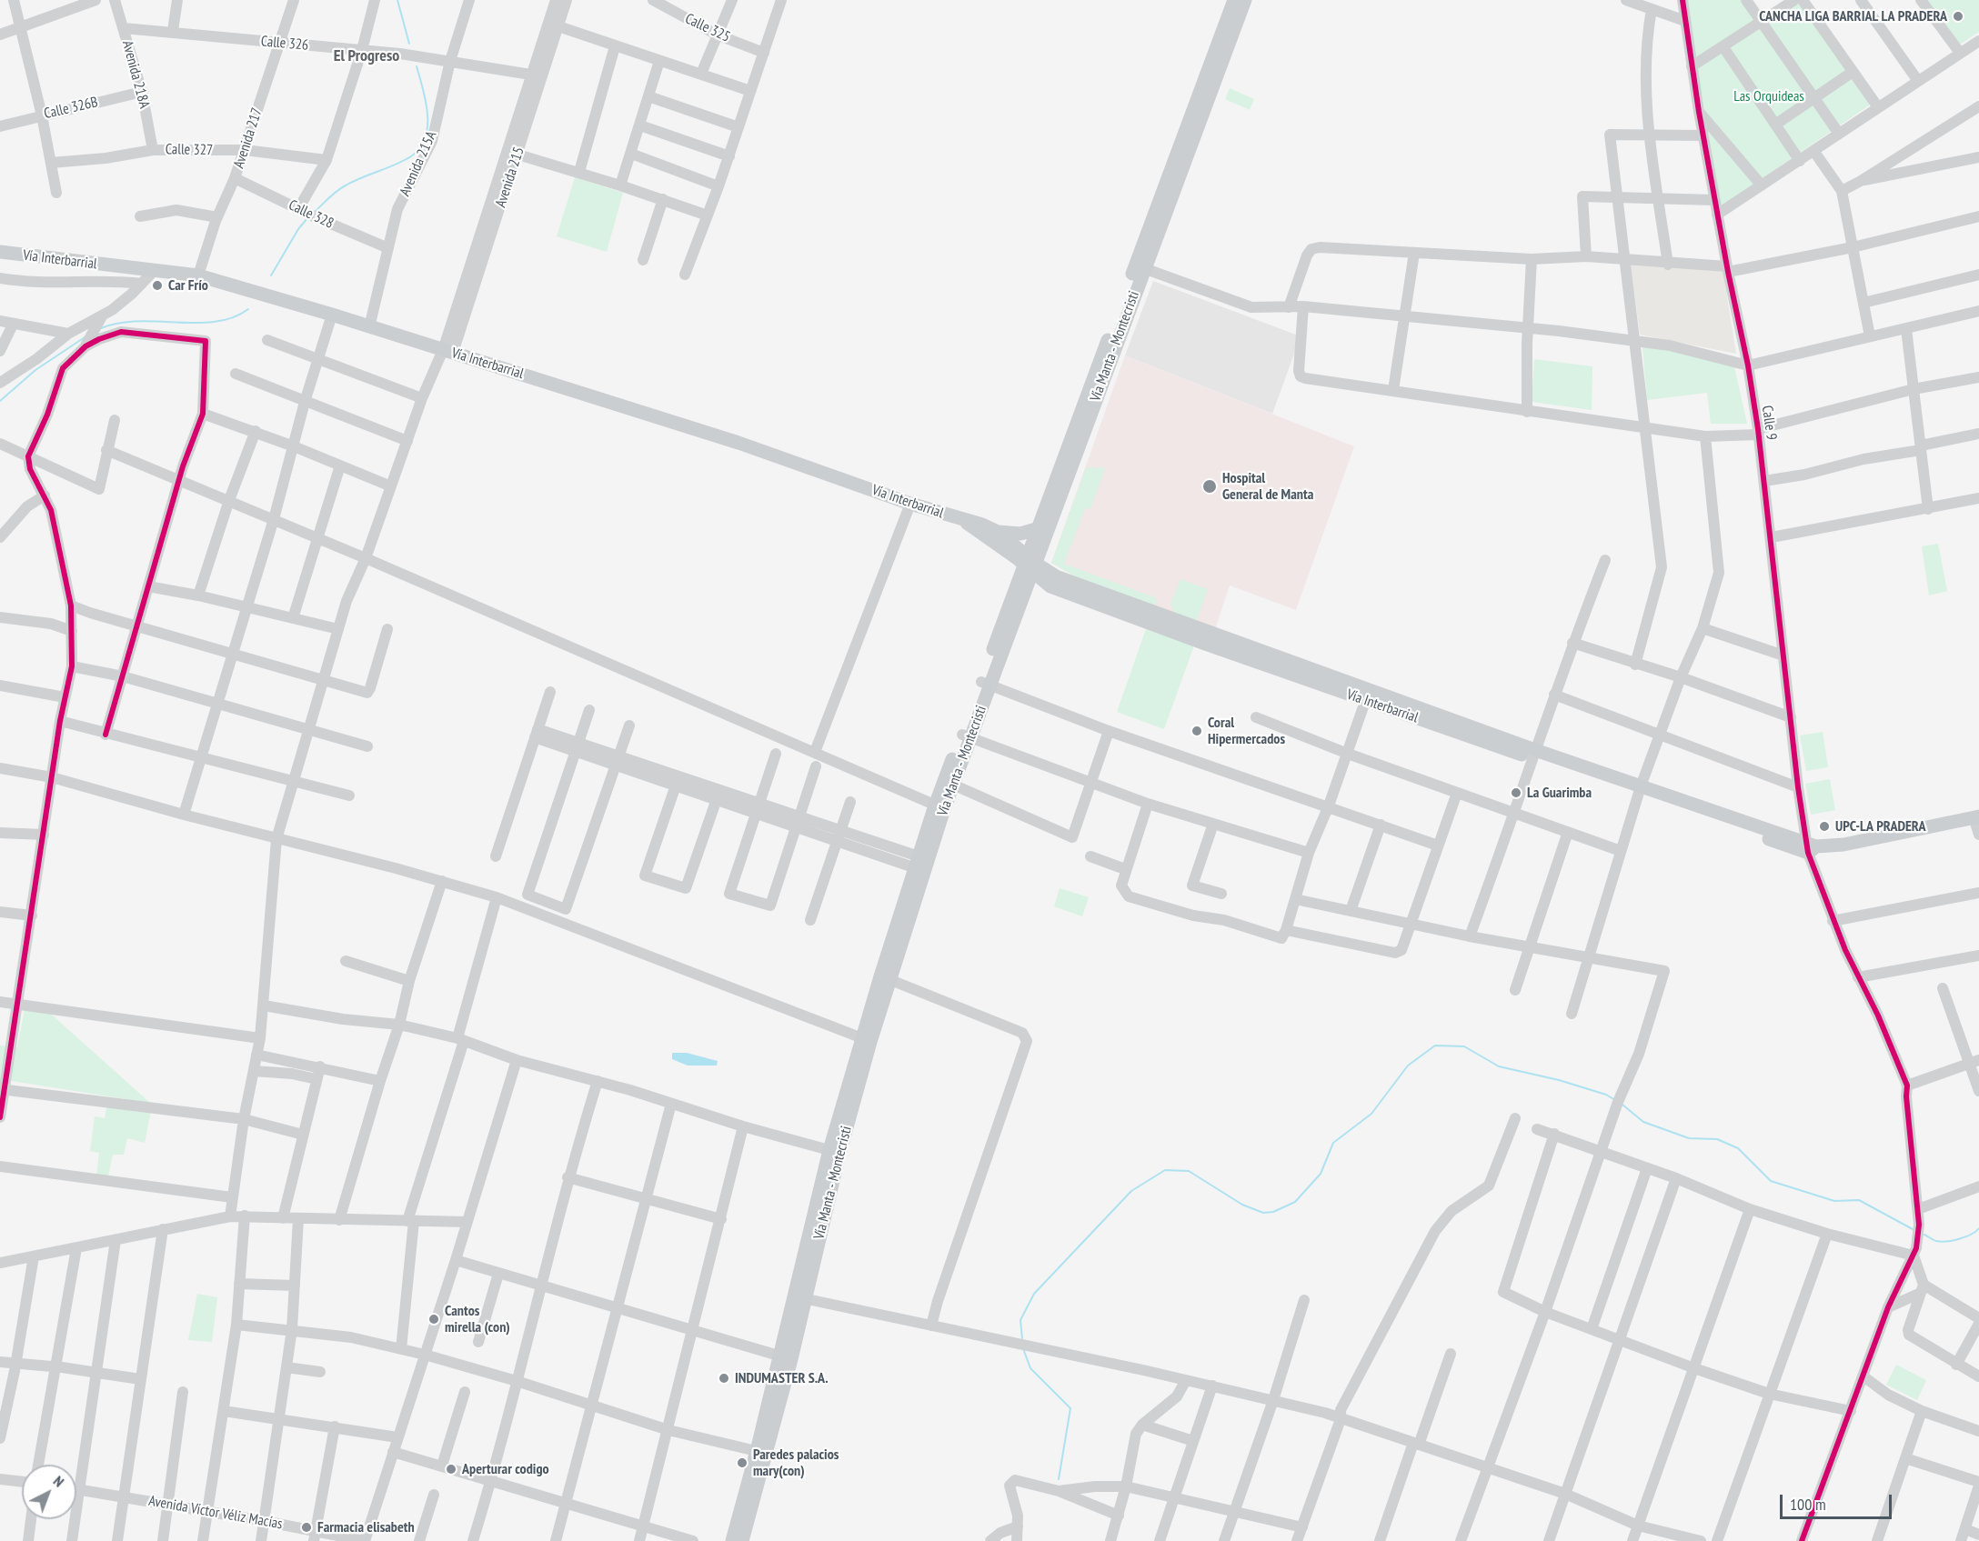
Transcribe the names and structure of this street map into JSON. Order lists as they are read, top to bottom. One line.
{"streets":{"main road":["Vía Interbarrial","Vía Manta - Montecristi"],"street":["Calle 325","Calle 326","Avenida 218A","Calle 326B","Avenida 217","Calle 327","Avenida 215A","Avenida 215","Calle 328","Calle 9","Avenida Víctor Véliz Macías"]},"crossings":[["Calle 326","Avenida 218A"],["Calle 326","Avenida 217"],["Calle 326","Avenida 215A"],["Calle 326","Avenida 215"],["Avenida 218A","Calle 326B"],["Avenida 218A","Calle 327"],["Avenida 217","Calle 327"],["Avenida 217","Calle 328"],["Avenida 217","Vía Interbarrial"],["Avenida 215A","Calle 328"],["Avenida 215A","Vía Interbarrial"],["Avenida 215","Vía Interbarrial"],["Vía Interbarrial","Vía Manta - Montecristi"],["Vía Interbarrial","Calle 9"]],"districts":["El Progreso"],"parks":["Las Orquideas"],"places":["CANCHA LIGA BARRIAL LA PRADERA","Car Frío","Hospital General de Manta","Coral Hipermercados","La Guarimba","UPC-LA PRADERA","Cantos mirella (con)","INDUMASTER S.A.","Paredes palacios mary(con)","Aperturar codigo","Farmacia elisabeth"],"scale_bar":"100 m","north":"top right"}
